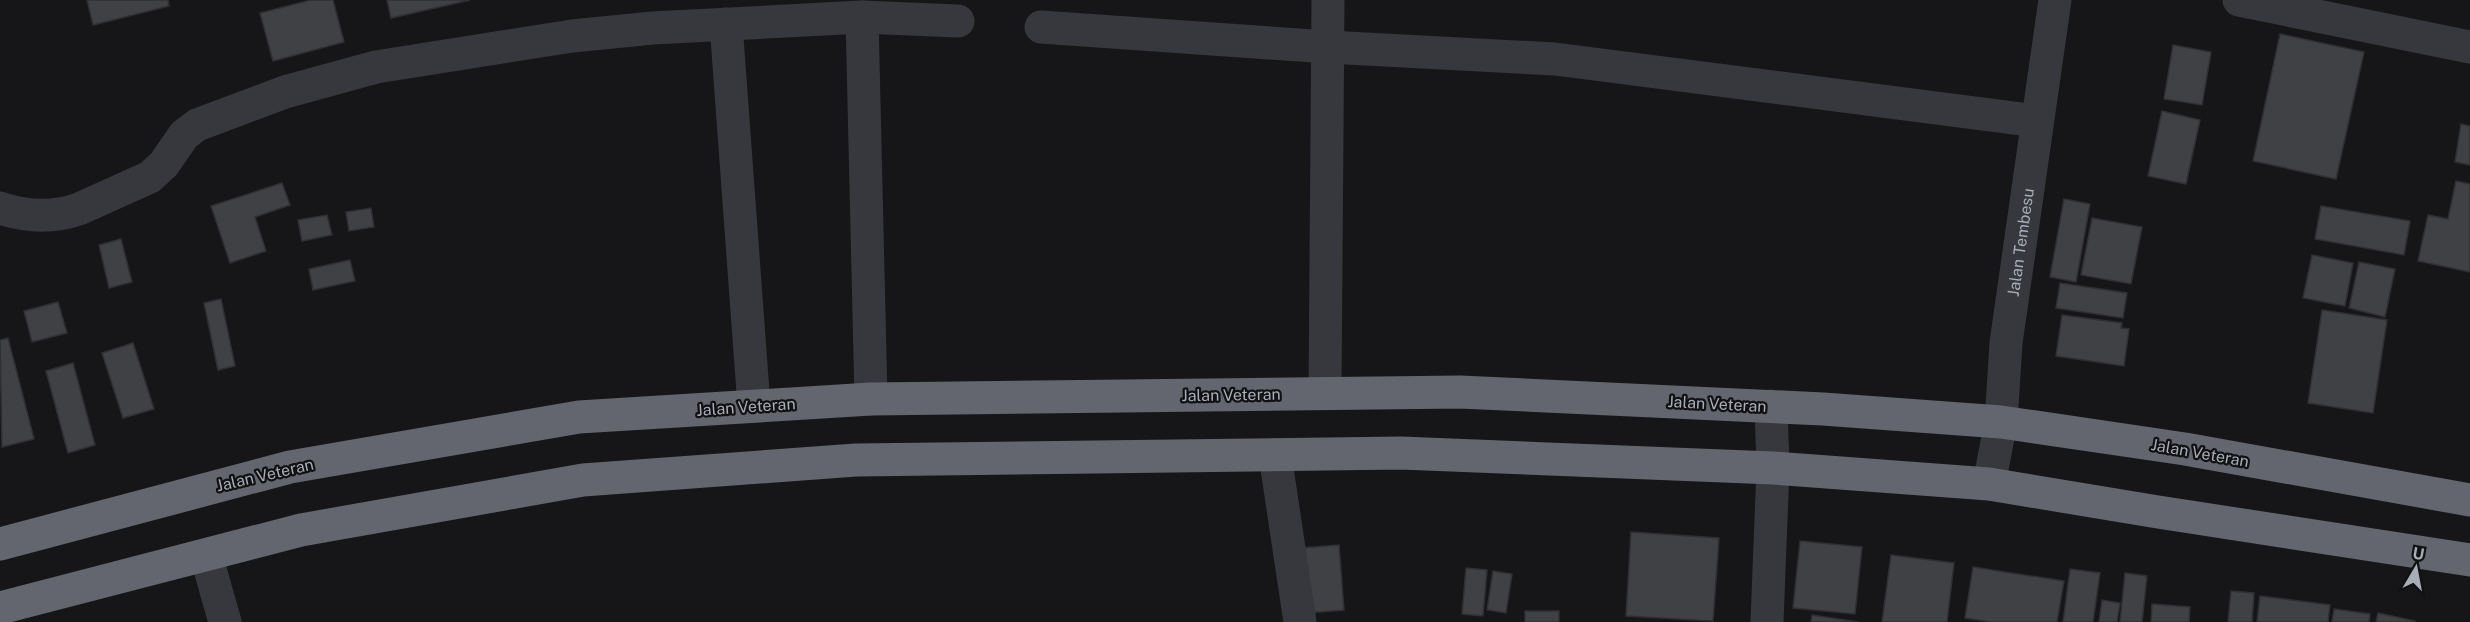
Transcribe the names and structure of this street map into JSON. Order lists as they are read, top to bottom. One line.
{"streets":{"highway":["Jalan Veteran"],"street":["Jalan Tembesu"]},"crossings":[["Jalan Tembesu","Jalan Veteran"]],"north":"top"}
